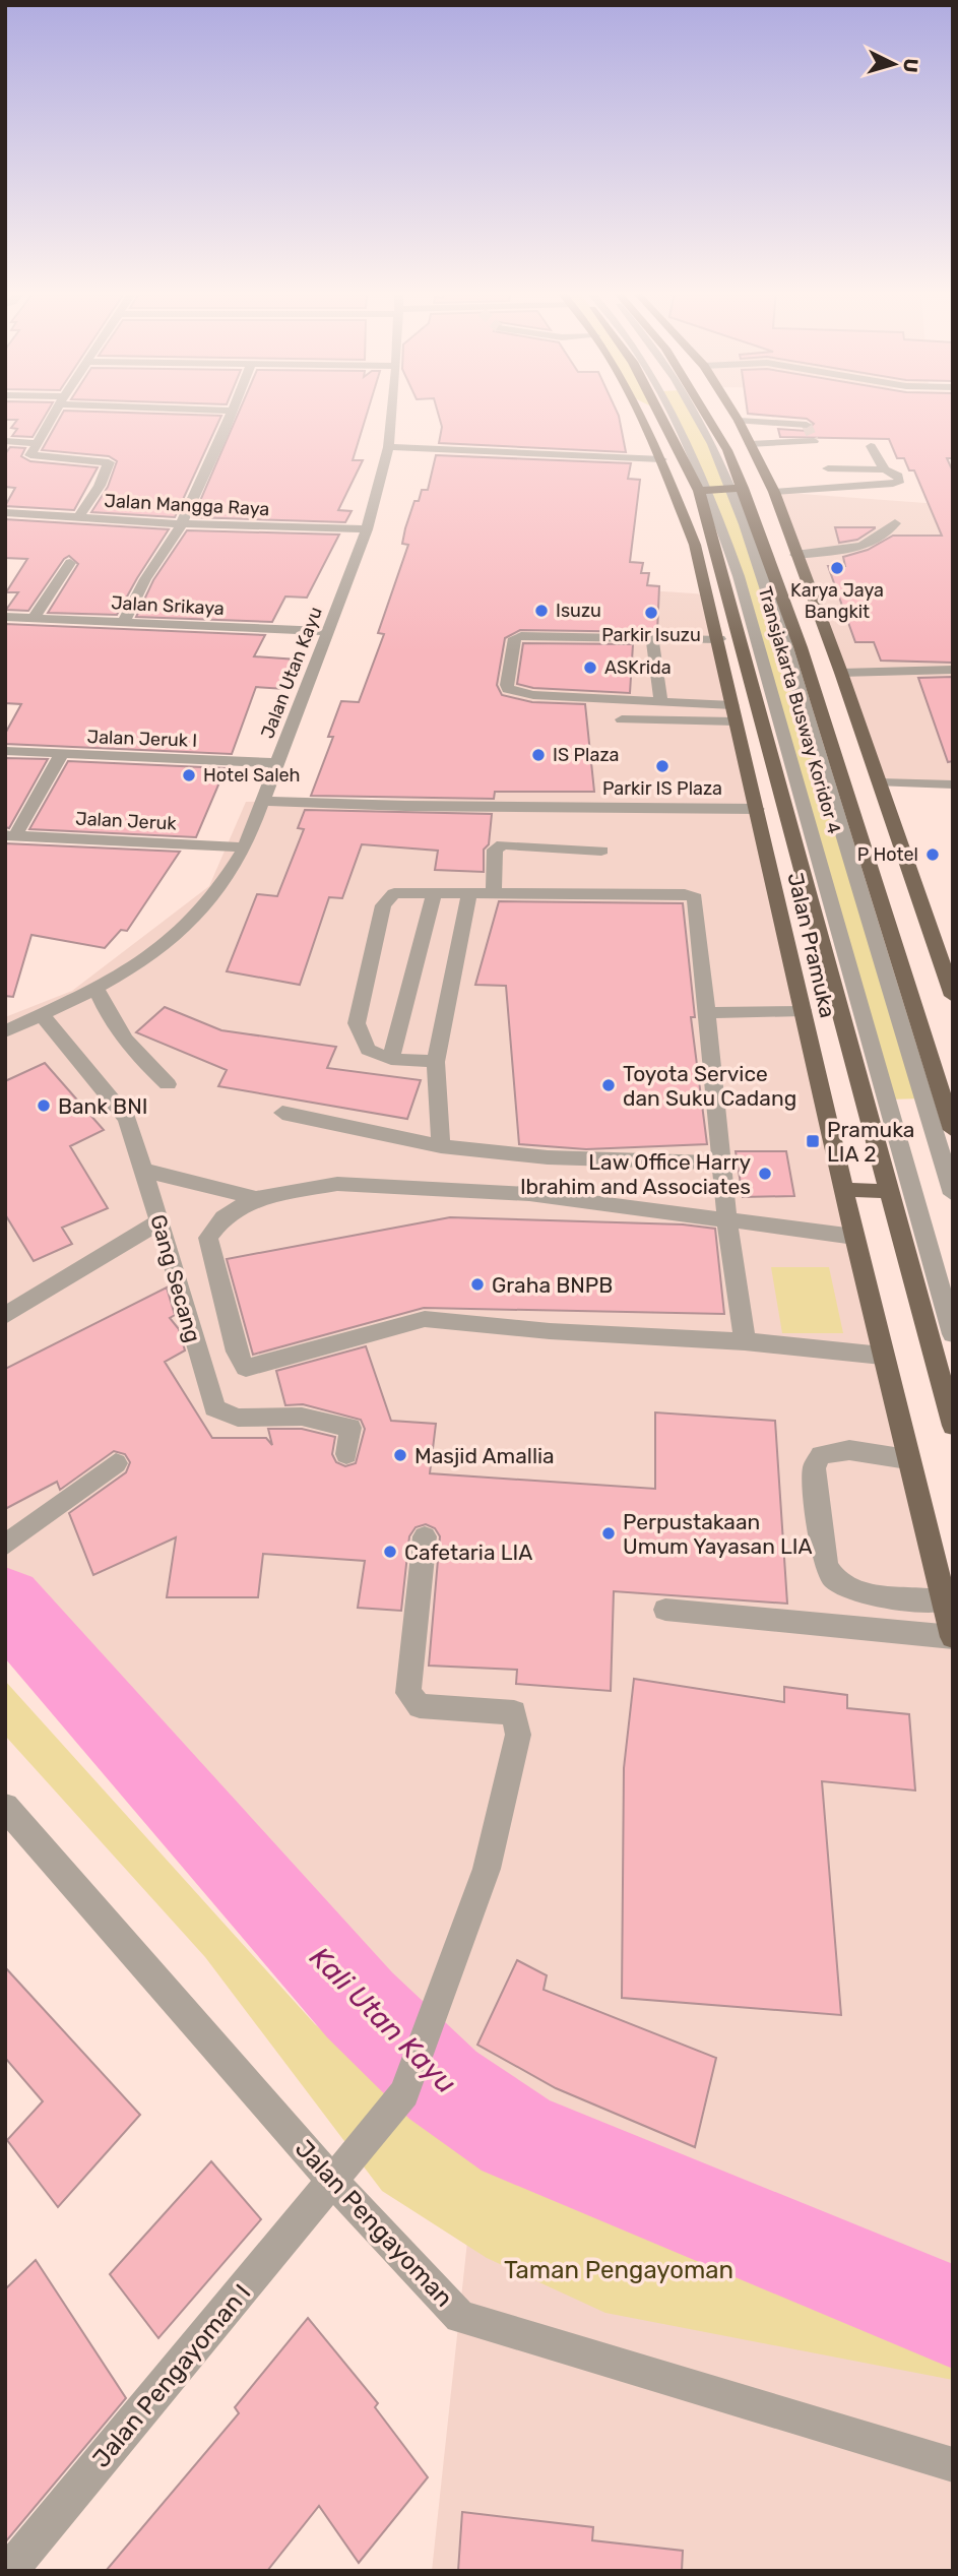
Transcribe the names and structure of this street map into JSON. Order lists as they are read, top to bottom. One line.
{"streets":{"main road":["Jalan Pramuka"],"street":["Jalan Mangga Raya","Jalan Srikaya","Jalan Utan Kayu","Transjakarta Busway Koridor 4","Jalan Jeruk I","Jalan Jeruk","Gang Secang","Jalan Pengayoman","Jalan Pengayoman I"]},"crossings":[["Jalan Mangga Raya","Jalan Utan Kayu"],["Jalan Srikaya","Jalan Utan Kayu"],["Jalan Utan Kayu","Jalan Jeruk I"],["Jalan Utan Kayu","Jalan Jeruk"],["Jalan Utan Kayu","Gang Secang"],["Transjakarta Busway Koridor 4","Jalan Pramuka"],["Jalan Pengayoman","Jalan Pengayoman I"]],"water":["Kali Utan Kayu"],"parks":["Taman Pengayoman"],"places":{"other":["Karya Jaya Bangkit","Isuzu","Parkir Isuzu","ASKrida","IS Plaza","Parkir IS Plaza","Hotel Saleh","P Hotel","Toyota Service dan Suku Cadang","Bank BNI","Law Office Harry Ibrahim and Associates","Graha BNPB","Masjid Amallia","Perpustakaan Umum Yayasan LIA","Cafetaria LIA"],"transit":["Pramuka LIA 2"]},"north":"right"}
